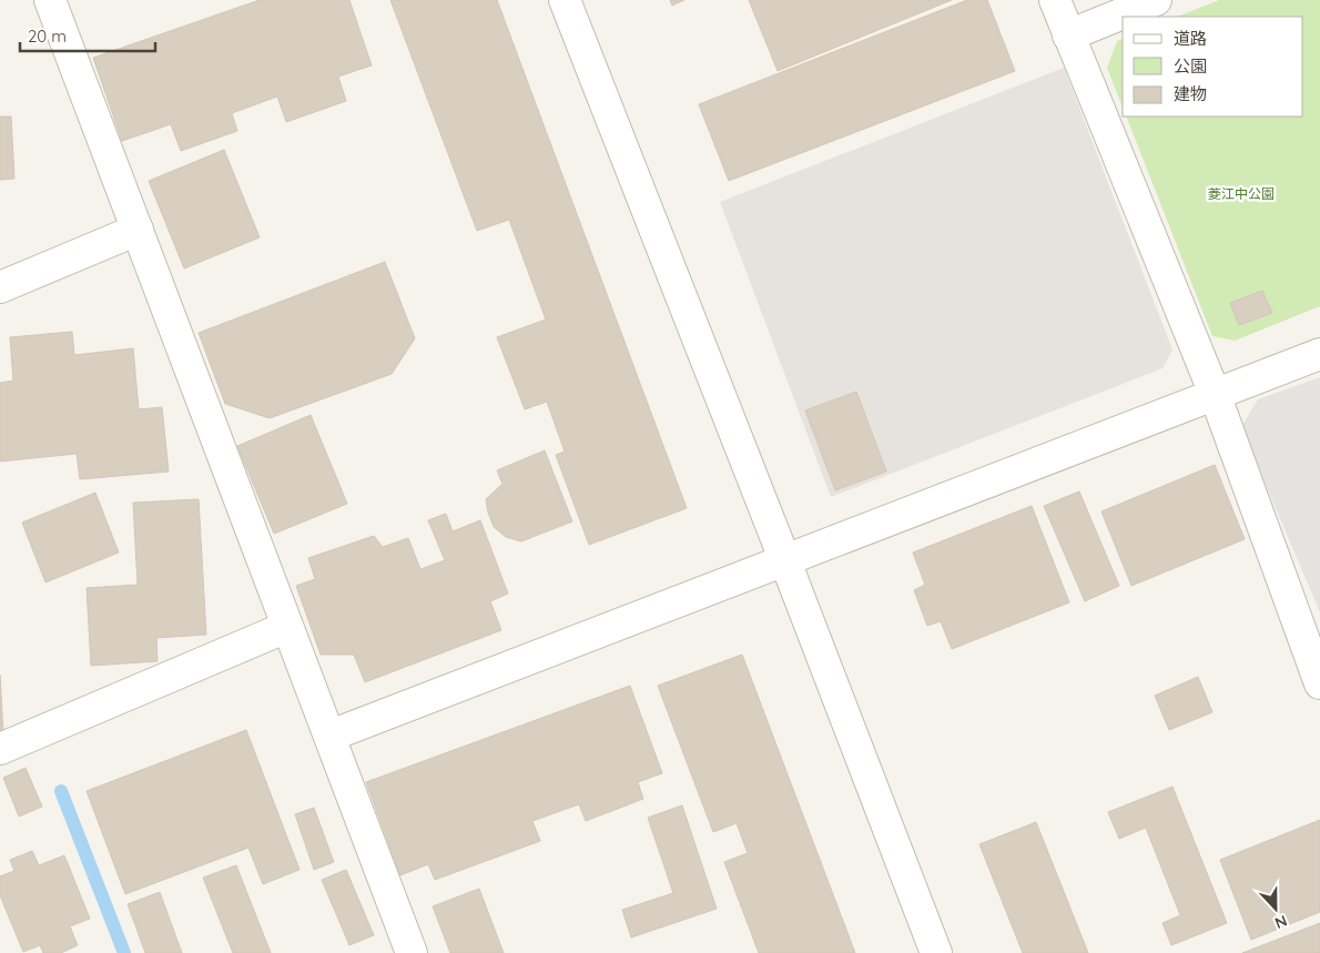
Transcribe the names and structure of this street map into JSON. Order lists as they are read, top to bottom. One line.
{"parks":["菱江中公園"],"legend":["道路","公園","建物"],"scale_bar":"20 m","north":"bottom"}
